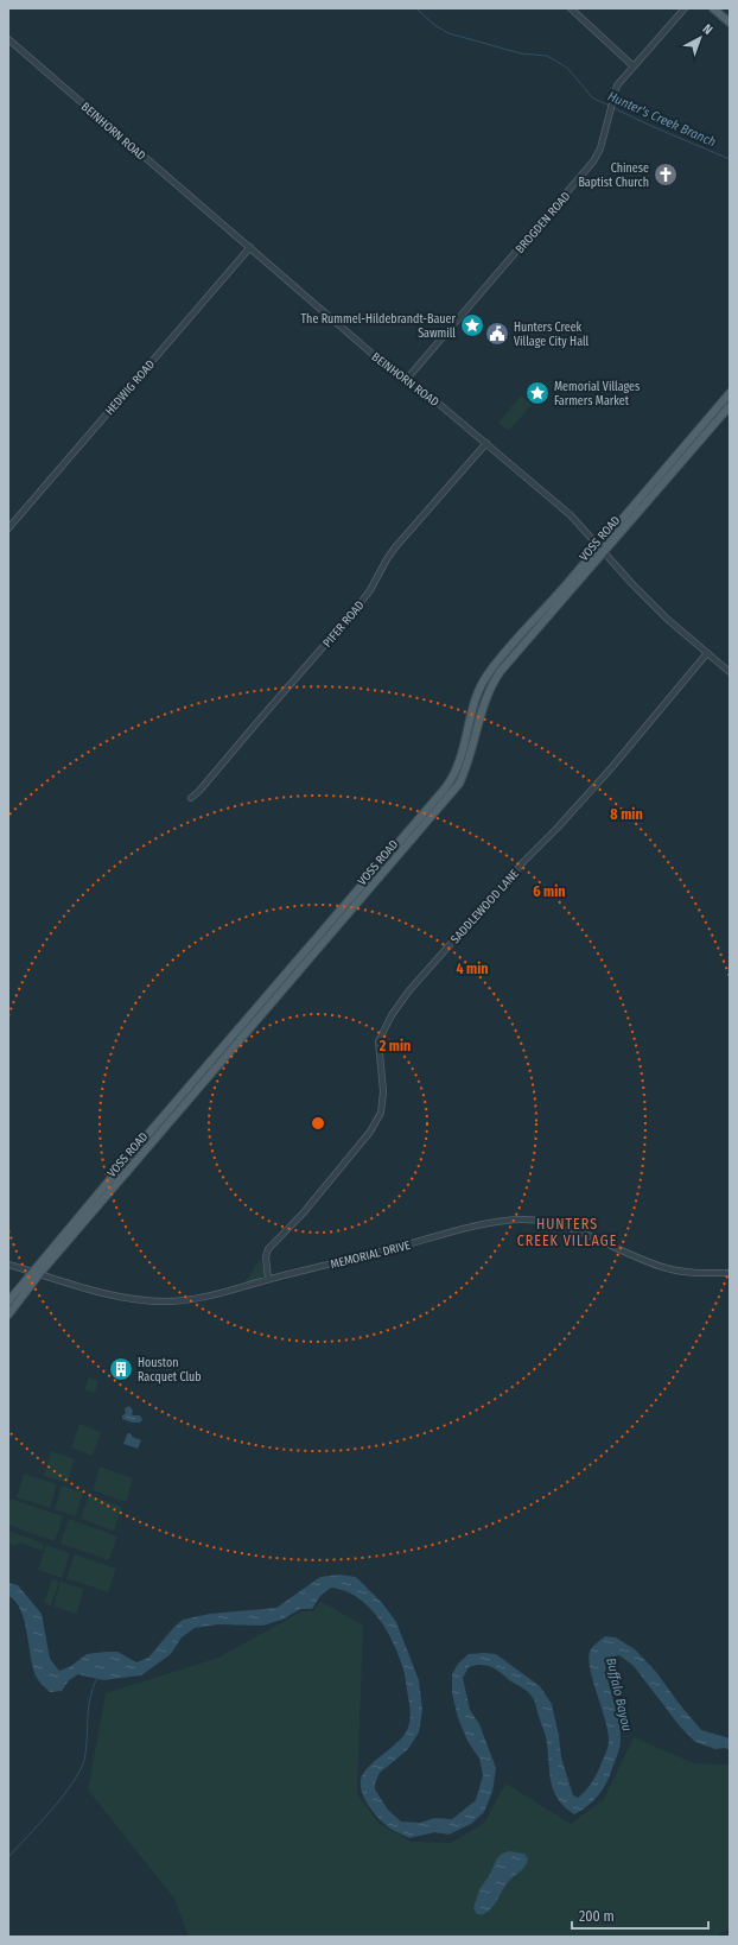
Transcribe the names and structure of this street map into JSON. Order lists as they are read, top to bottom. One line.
{"streets":{"main road":["VOSS ROAD"],"street":["BEINHORN ROAD","BROGDEN ROAD","HEDWIG ROAD","PIFER ROAD","SADDLEWOOD LANE","MEMORIAL DRIVE"]},"crossings":[["BEINHORN ROAD","BROGDEN ROAD"],["BEINHORN ROAD","HEDWIG ROAD"],["BEINHORN ROAD","VOSS ROAD"],["BEINHORN ROAD","PIFER ROAD"],["BEINHORN ROAD","SADDLEWOOD LANE"],["VOSS ROAD","MEMORIAL DRIVE"],["SADDLEWOOD LANE","MEMORIAL DRIVE"]],"districts":["HUNTERS CREEK VILLAGE"],"water":["Hunter's Creek Branch","Buffalo Bayou"],"places":{"church":["Chinese Baptist Church"],"place":["The Rummel-Hildebrandt-Bauer Sawmill","Memorial Villages Farmers Market"],"public building":["Hunters Creek Village City Hall"],"building":["Houston Racquet Club"]},"scale_bar":"200 m","north":"top right","rings":["8 min","6 min","4 min","2 min"]}
